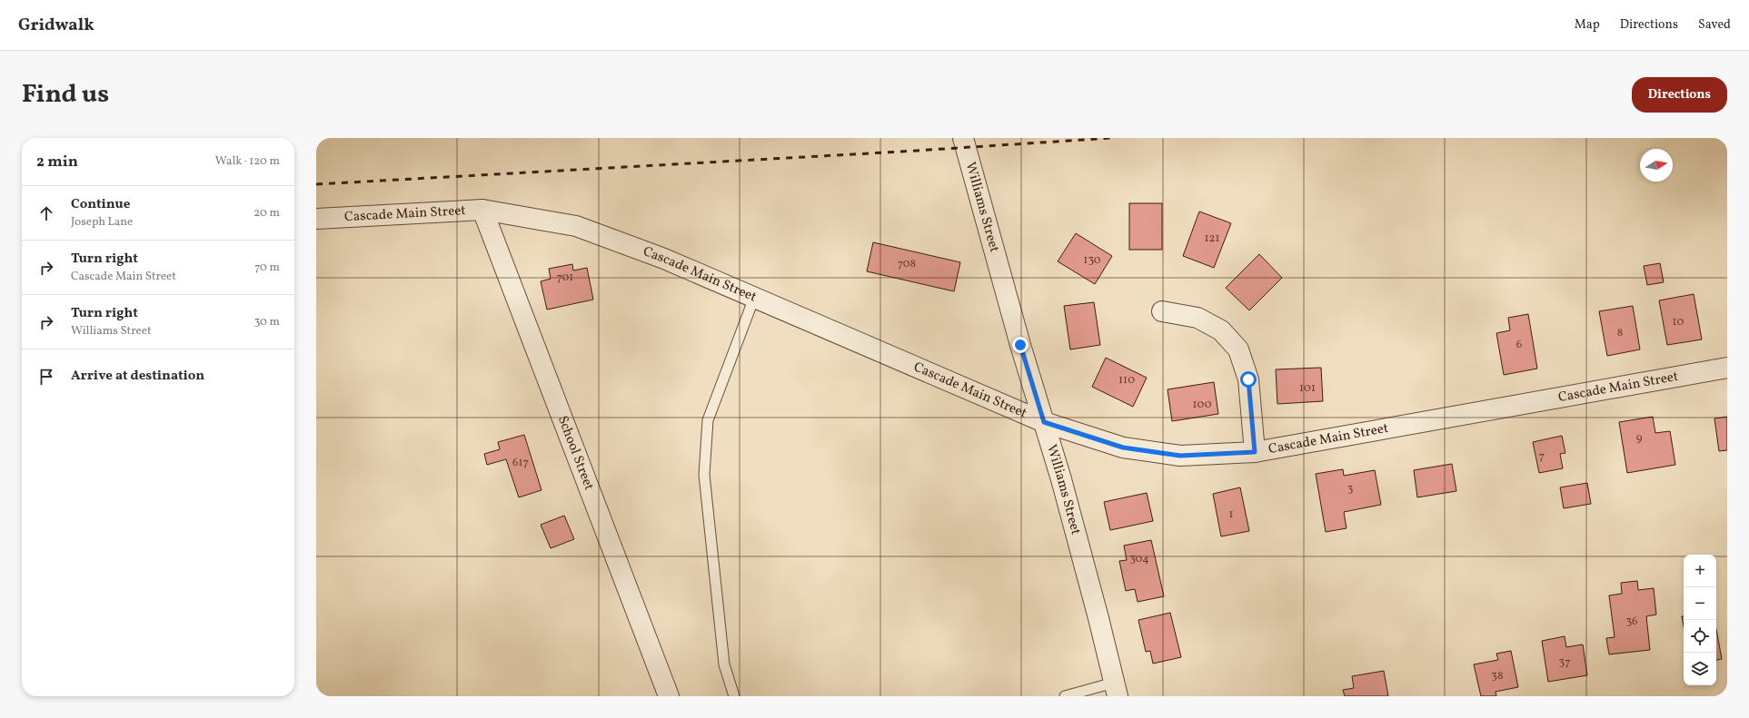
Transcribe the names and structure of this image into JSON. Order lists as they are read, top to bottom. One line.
{"streets":{"street":["Williams Street","Cascade Main Street","School Street"]},"crossings":[["Williams Street","Cascade Main Street"],["Cascade Main Street","School Street"]],"house_numbers":["121","130","708","701","10","8","6","110","101","100","9","7","617","3","1","304","36","37","38"],"north":"right","page":{"header":"Gridwalk","nav":["Map","Directions","Saved"],"title":"Find us","buttons":"Directions","heading":["2 min","Walk · 120 m"],"list":[["Continue","Joseph Lane","20 m"],["Turn right","Cascade Main Street","70 m"],["Turn right","Williams Street","30 m"],"Arrive at destination"],"map_buttons":["+","−"]}}
